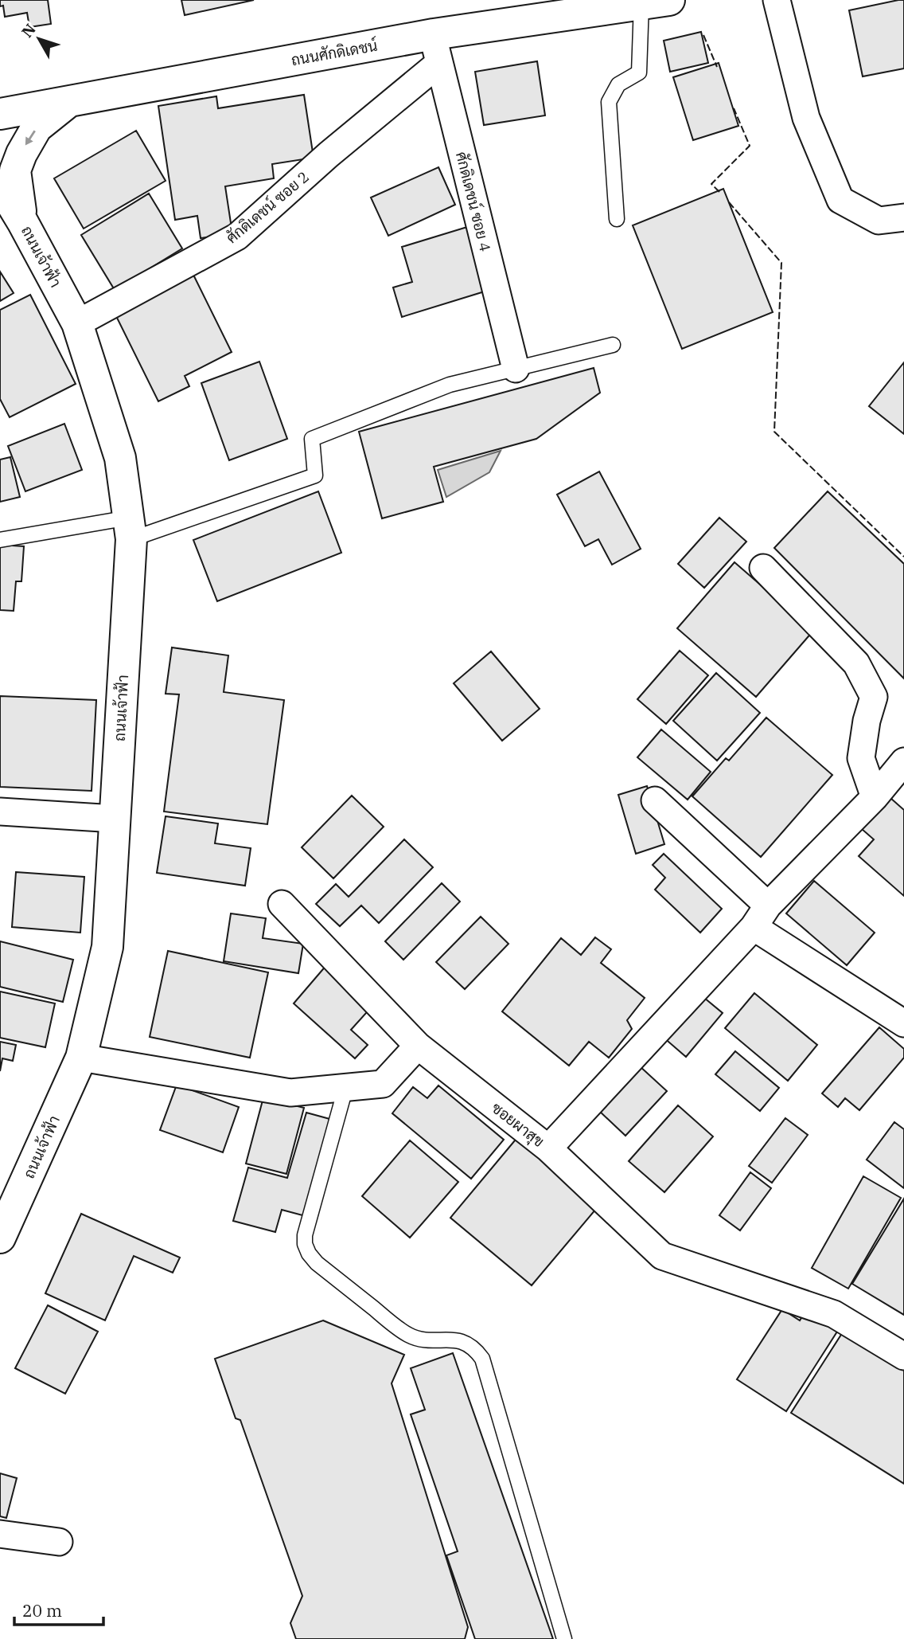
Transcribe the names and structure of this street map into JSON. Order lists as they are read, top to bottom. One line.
{"streets":{"main road":["ถนนศักดิเดชน์","ถนนเจ้าฟ้า"],"street":["ศักดิเดชน์ ซอย 4","ศักดิเดชน์ ซอย 2","ซอยผาสุข"]},"crossings":[["ถนนศักดิเดชน์","ศักดิเดชน์ ซอย 4"],["ศักดิเดชน์ ซอย 4","ศักดิเดชน์ ซอย 2"],["ศักดิเดชน์ ซอย 2","ถนนเจ้าฟ้า"]],"scale_bar":"20 m","north":"top left"}
